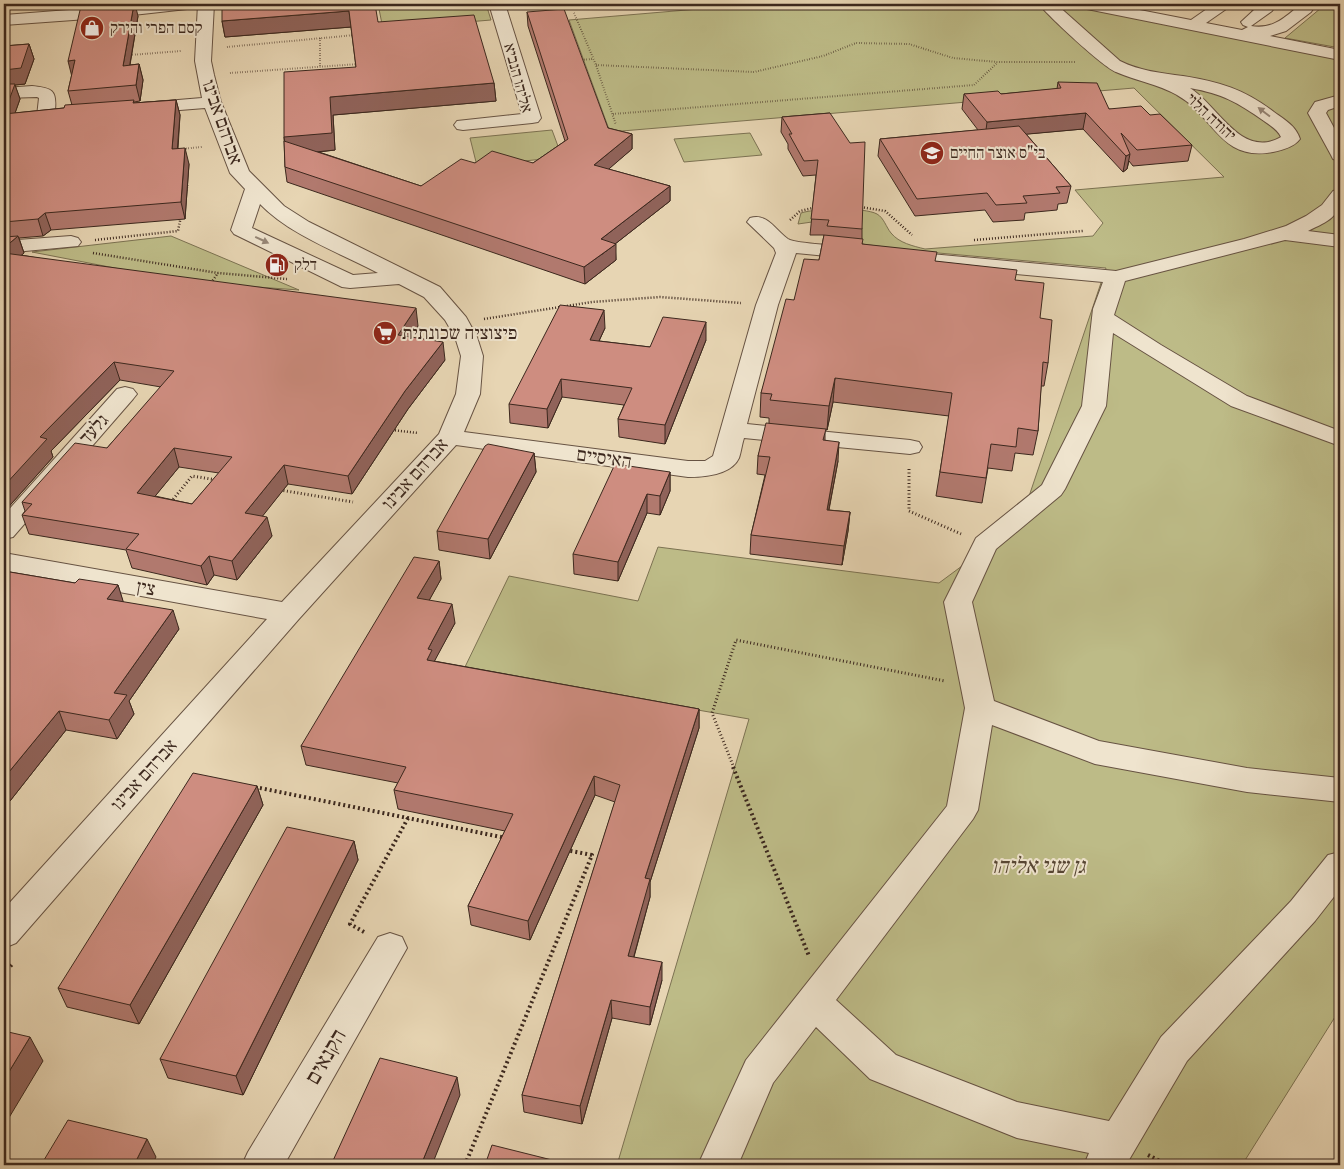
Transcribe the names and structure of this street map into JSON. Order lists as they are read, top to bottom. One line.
{"streets":{"street":["אליהו הנביא","יהודה הלוי","אברהם אבינו","גלעד","האיסיים","צין","הקנאים"]},"crossings":[["אברהם אבינו","האיסיים"],["אברהם אבינו","צין"]],"parks":["גן שני אליהו"],"places":{"shop":["קסם הפרי והירק"],"school or university":["בי\"ס אוצר החיים"],"fuel station":["דלק"],"supermarket":["פיצוציה שכונתית"]}}
